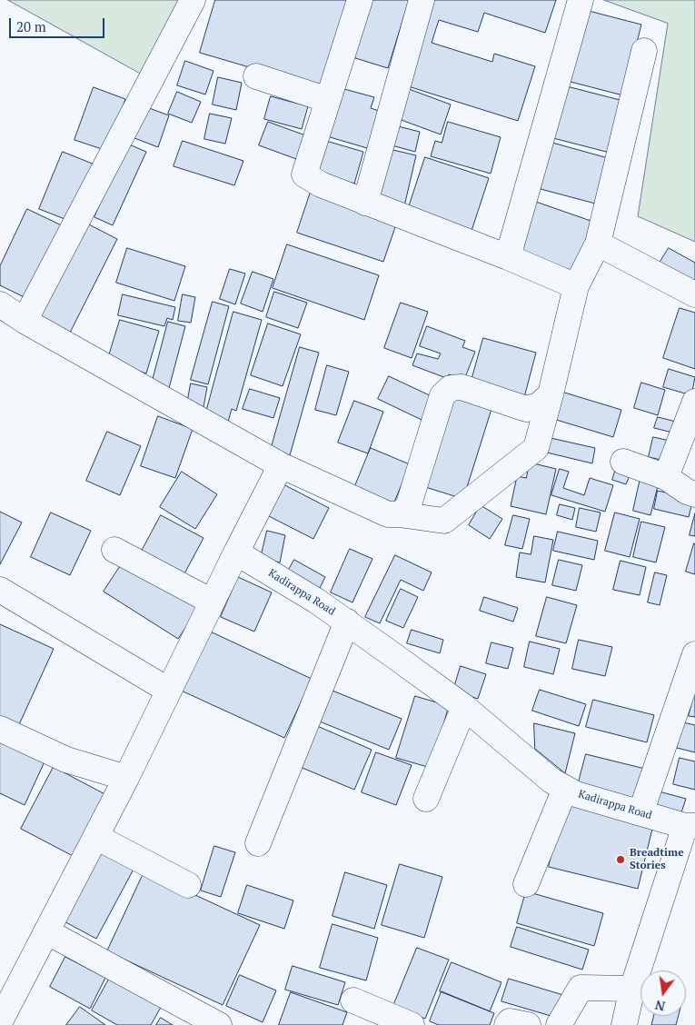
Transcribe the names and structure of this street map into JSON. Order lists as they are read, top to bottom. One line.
{"streets":{"street":["Kadirappa Road"]},"places":["Breadtime Stories"],"scale_bar":"20 m","north":"bottom"}
